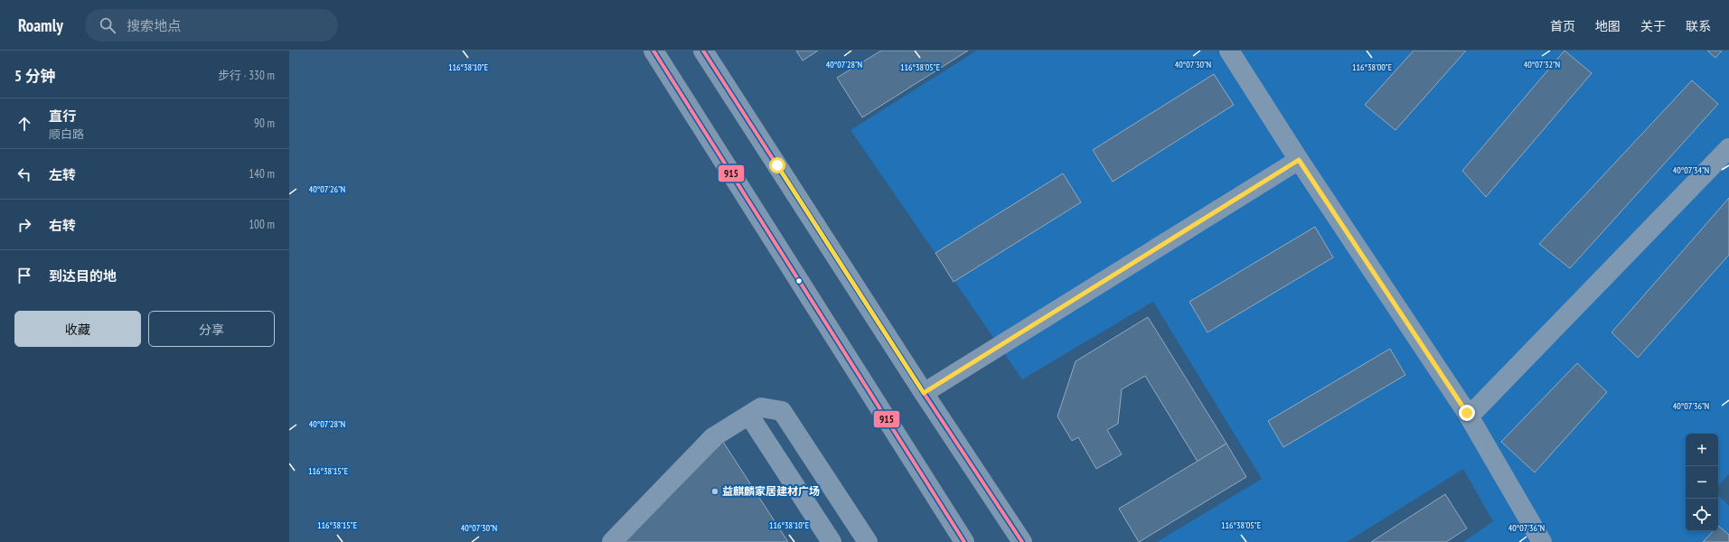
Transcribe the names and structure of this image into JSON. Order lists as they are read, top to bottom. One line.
{"places":["益麒麟家居建材广场"],"lines":["transit line 915"],"page":{"header":"Roamly","search":"搜索地点","nav":["首页","地图","关于","联系"],"heading":["5 分钟","步行 · 330 m"],"list":[["直行","顺白路","90 m"],["左转","140 m"],["右转","100 m"],"到达目的地"],"buttons":["收藏","分享"],"map_buttons":["+","−"]},"coordinates":["40°07'28\"N","40°07'30\"N","40°07'32\"N","116°38'10\"E","116°38'05\"E","116°38'00\"E","40°07'34\"N","40°07'26\"N","40°07'36\"N","116°38'15\"E"]}
